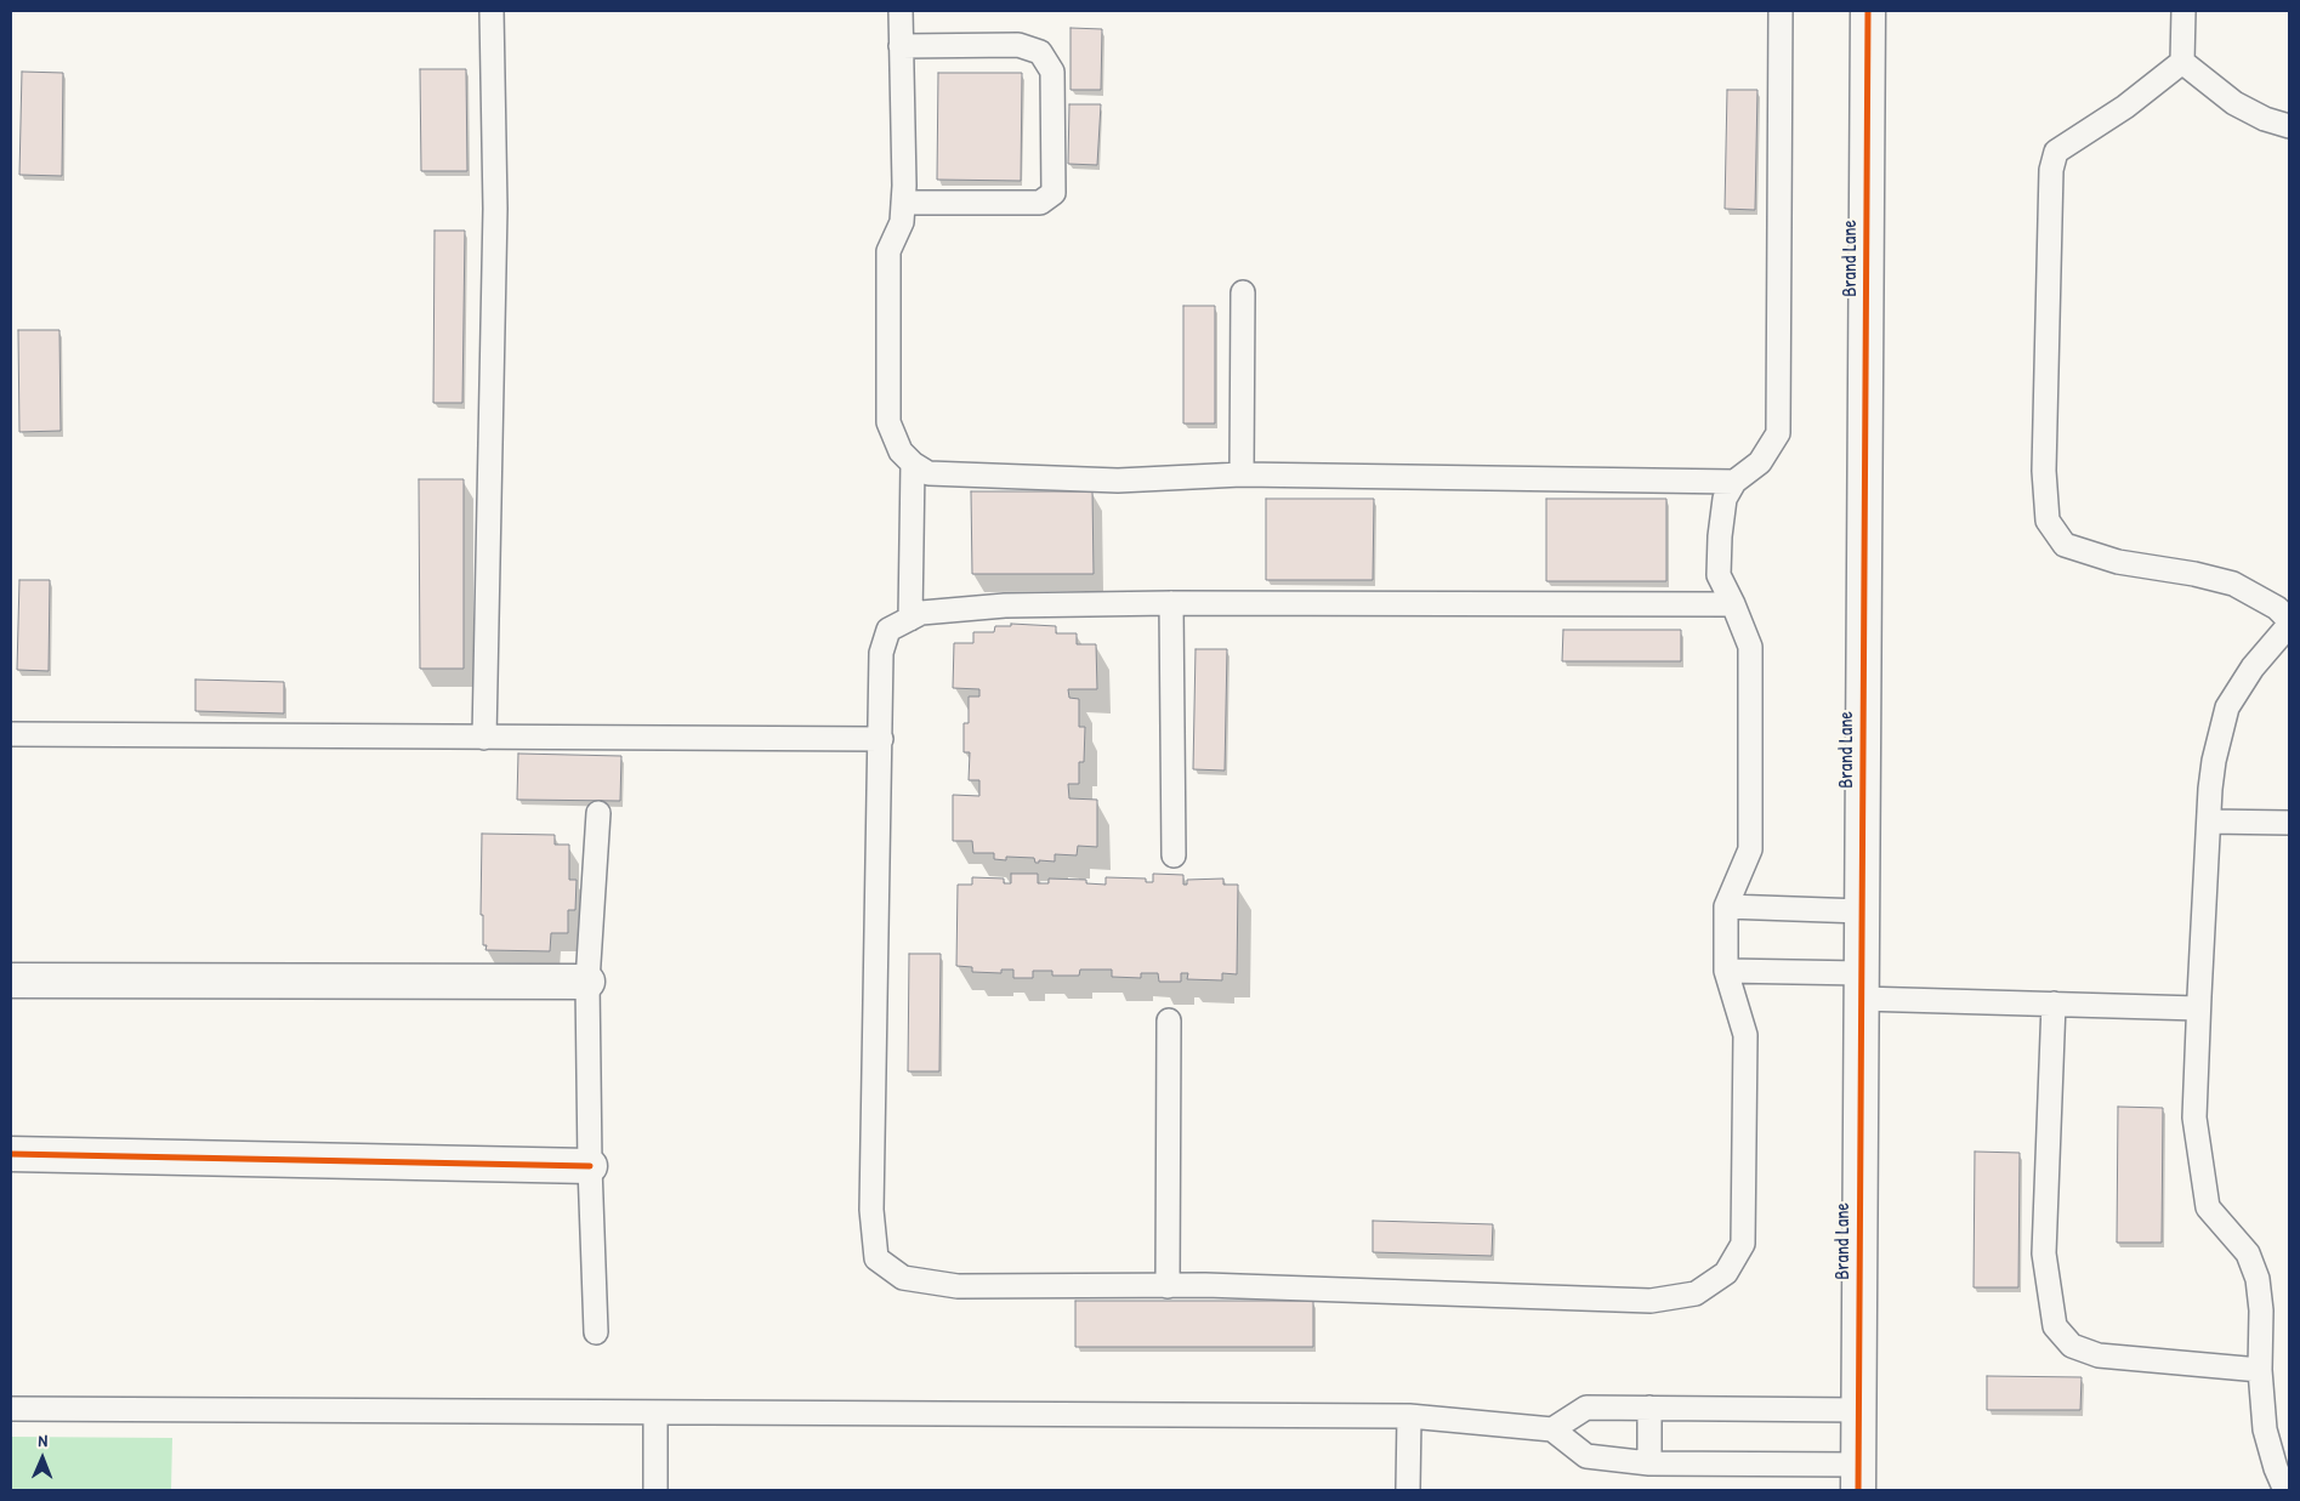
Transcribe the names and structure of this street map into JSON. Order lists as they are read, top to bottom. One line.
{"streets":{"street":["Brand Lane"]},"north":"top"}
